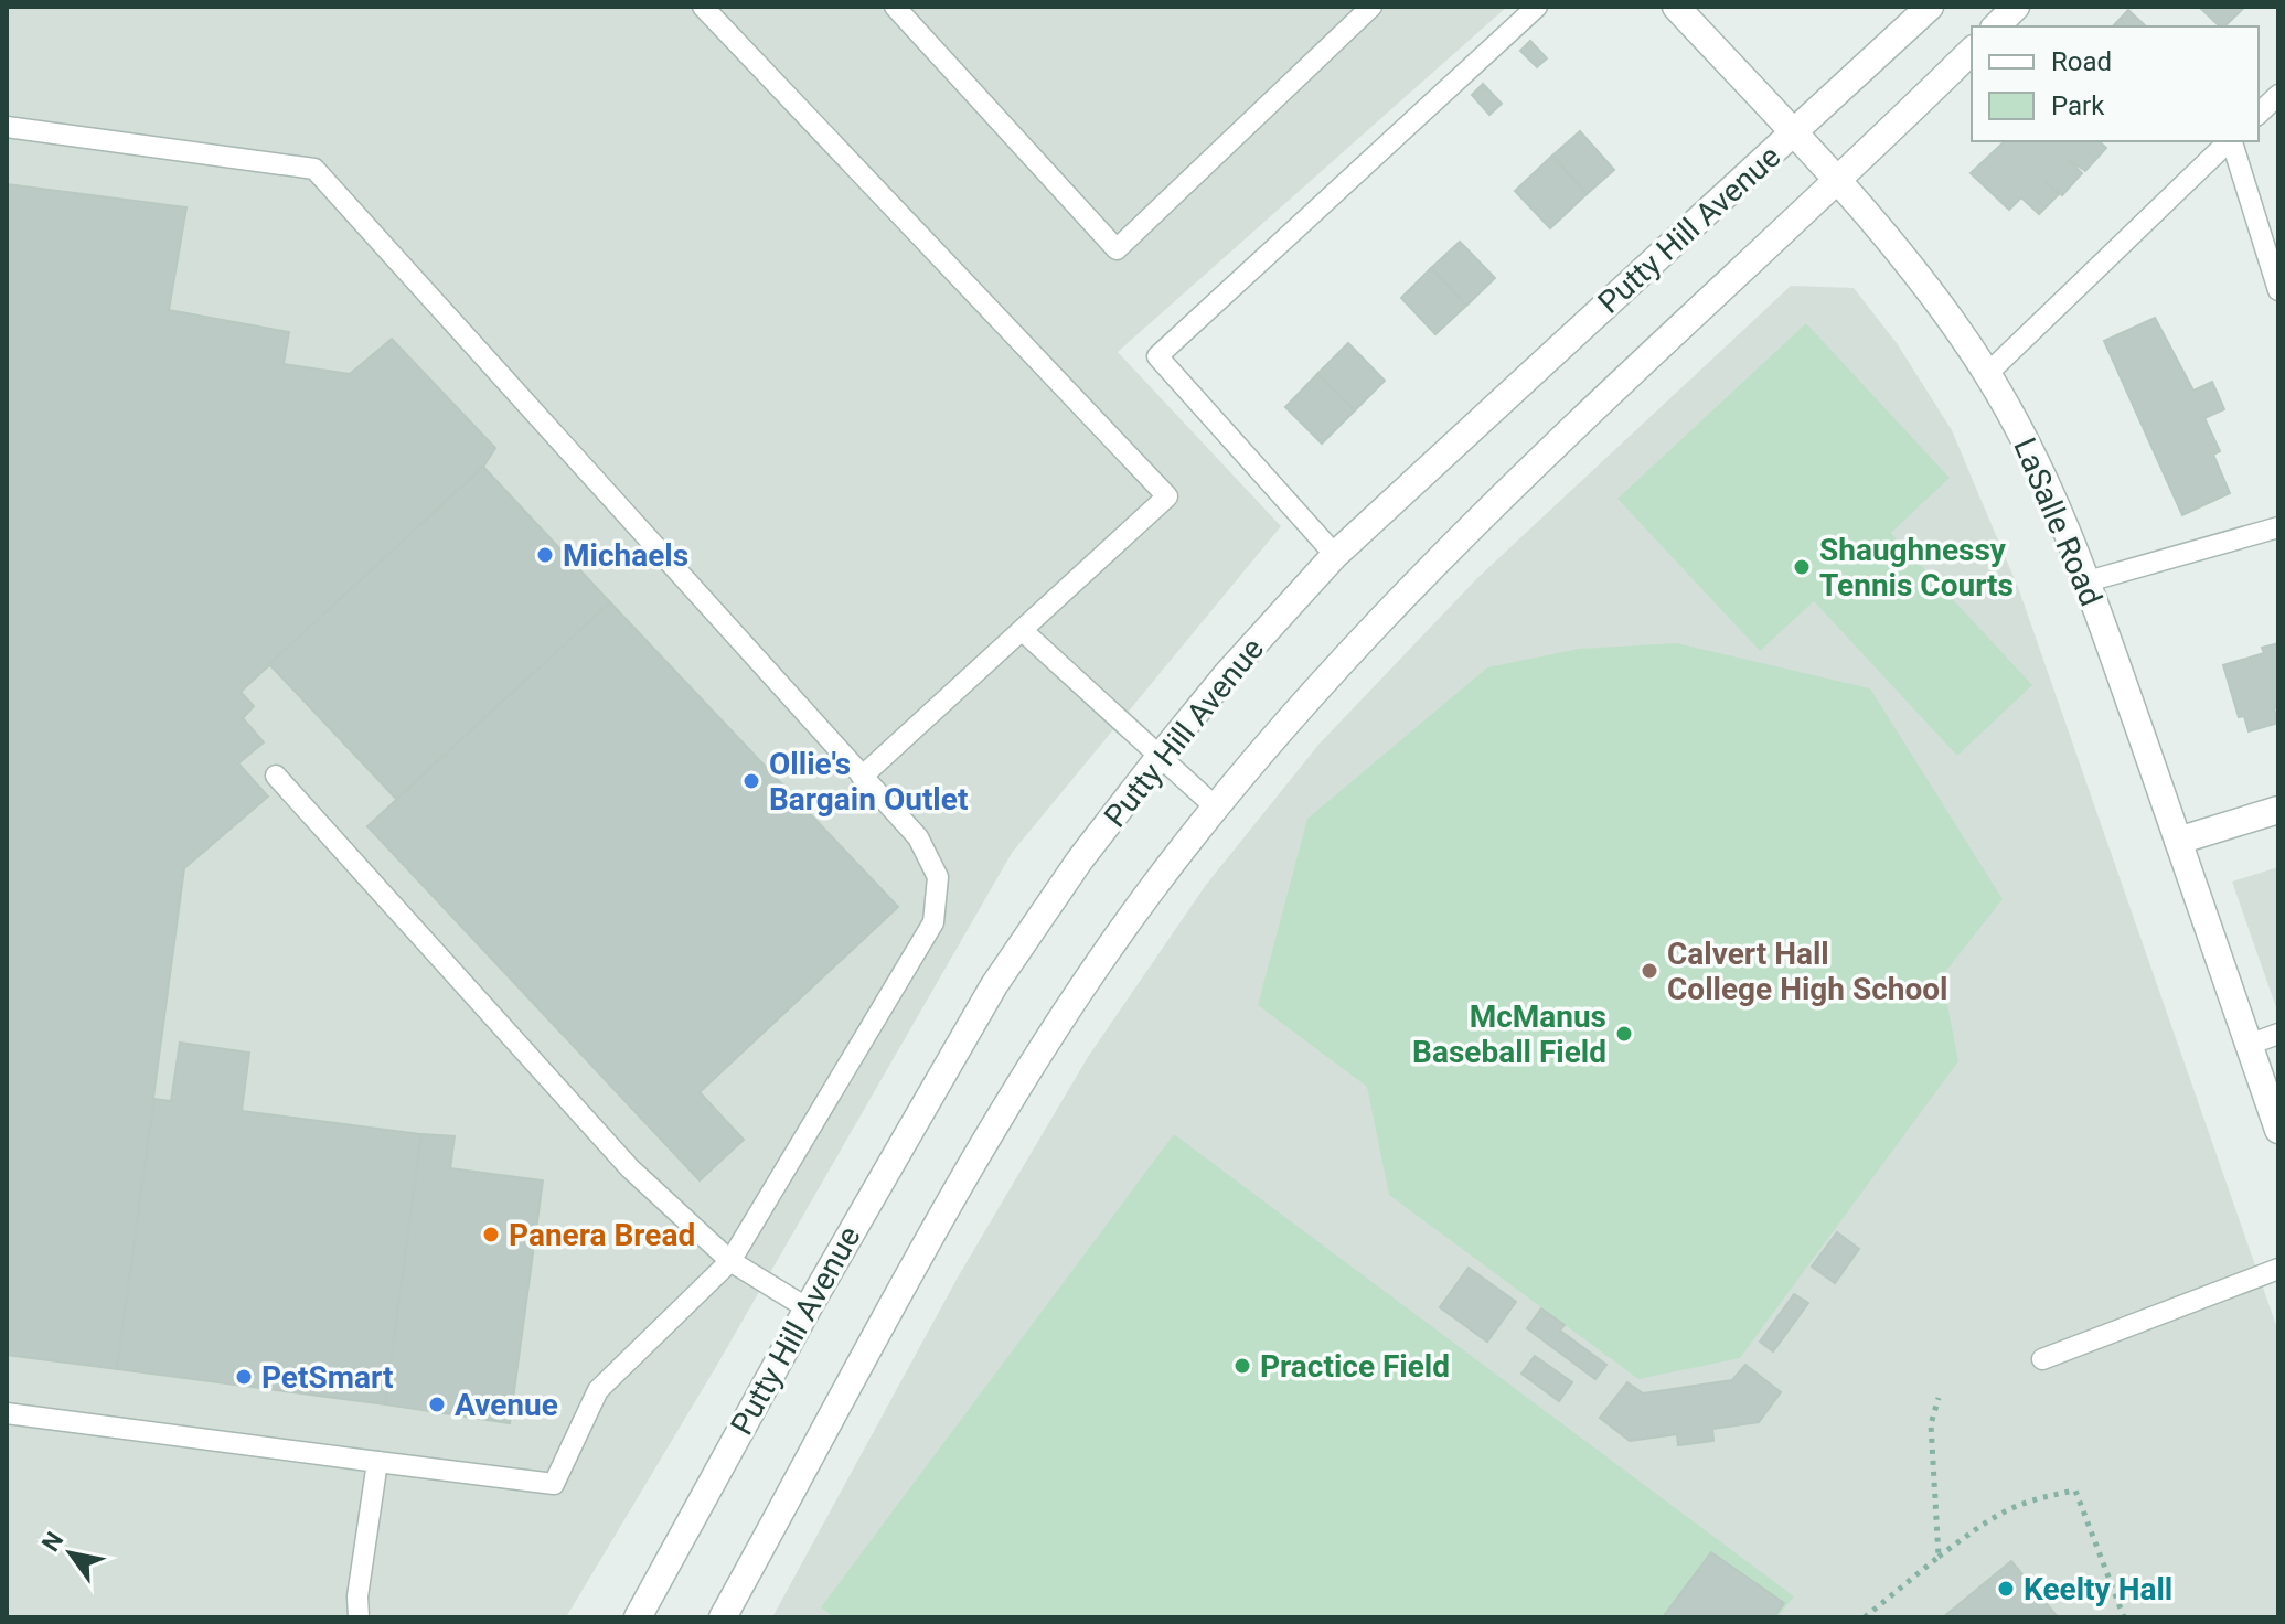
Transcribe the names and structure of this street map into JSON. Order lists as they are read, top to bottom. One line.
{"streets":{"street":["Putty Hill Avenue","LaSalle Road"]},"crossings":[["Putty Hill Avenue","LaSalle Road"]],"places":["Michaels","Shaughnessy Tennis Courts","Ollie's Bargain Outlet","Calvert Hall College High School","McManus Baseball Field","Panera Bread","Practice Field","PetSmart","Avenue","Keelty Hall"],"legend":["Road","Park"],"north":"top left"}
